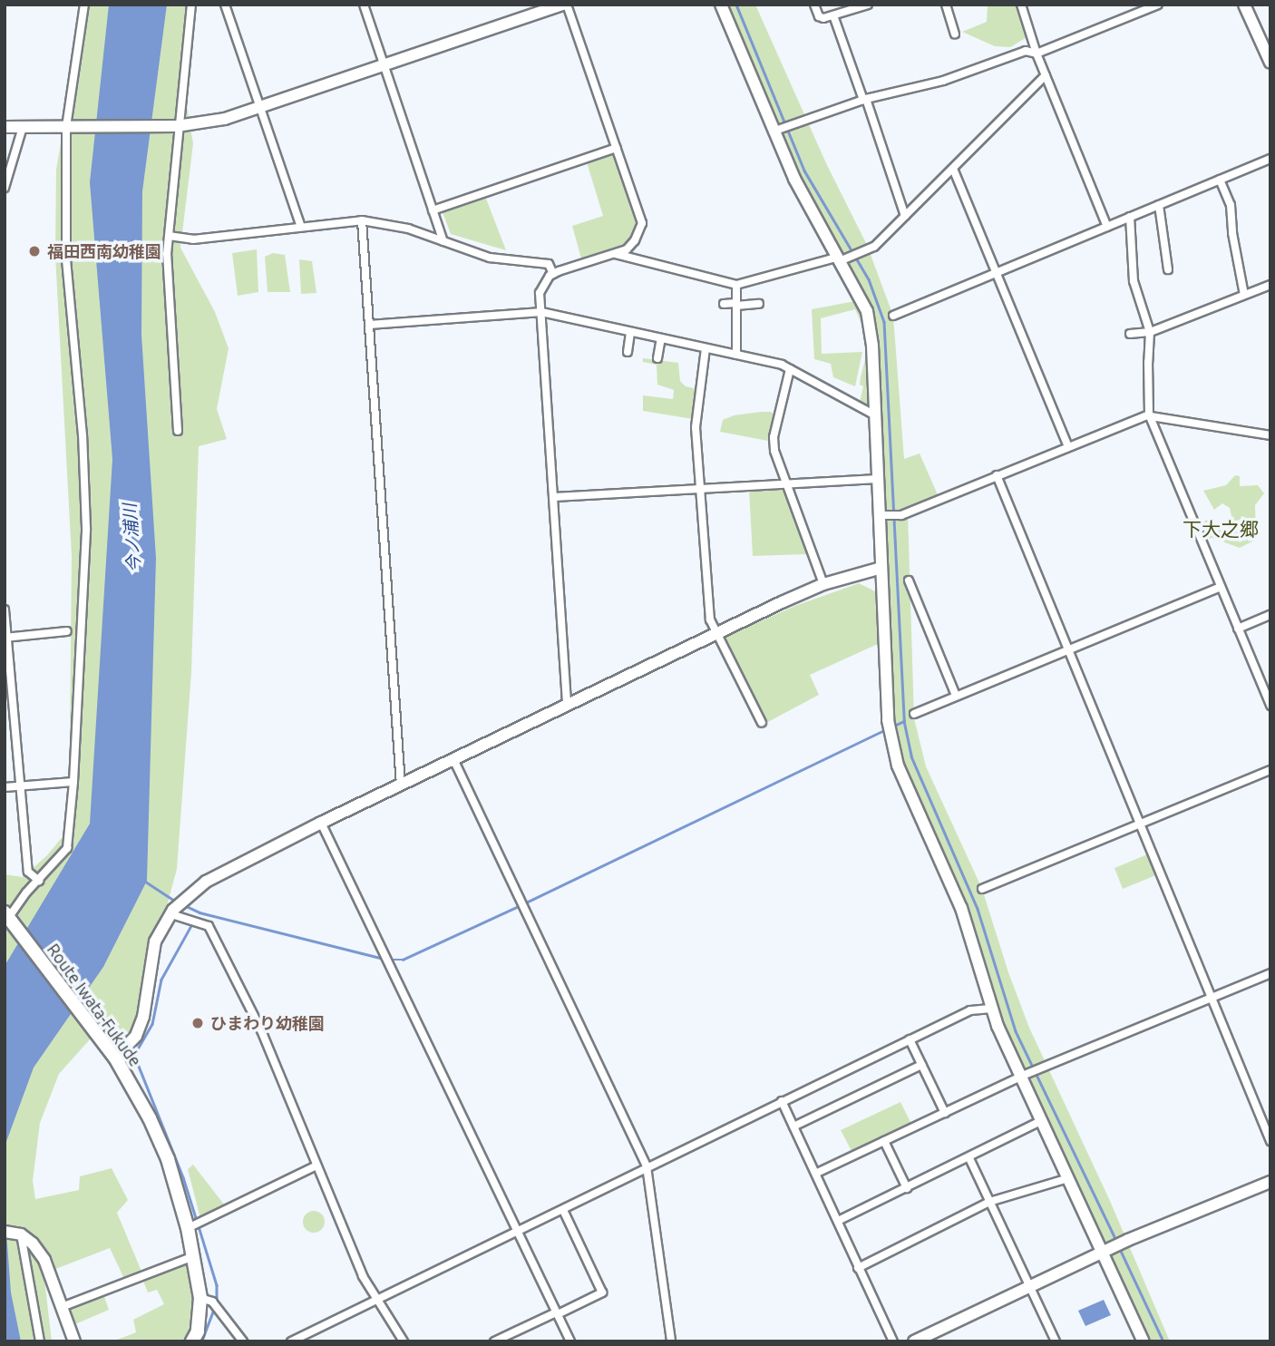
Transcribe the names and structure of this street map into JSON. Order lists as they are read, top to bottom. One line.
{"streets":{"main road":["Route Iwata-Fukude"]},"districts":["下大之郷"],"water":["今ノ浦川"],"places":["福田西南幼稚園","ひまわり幼稚園"]}
